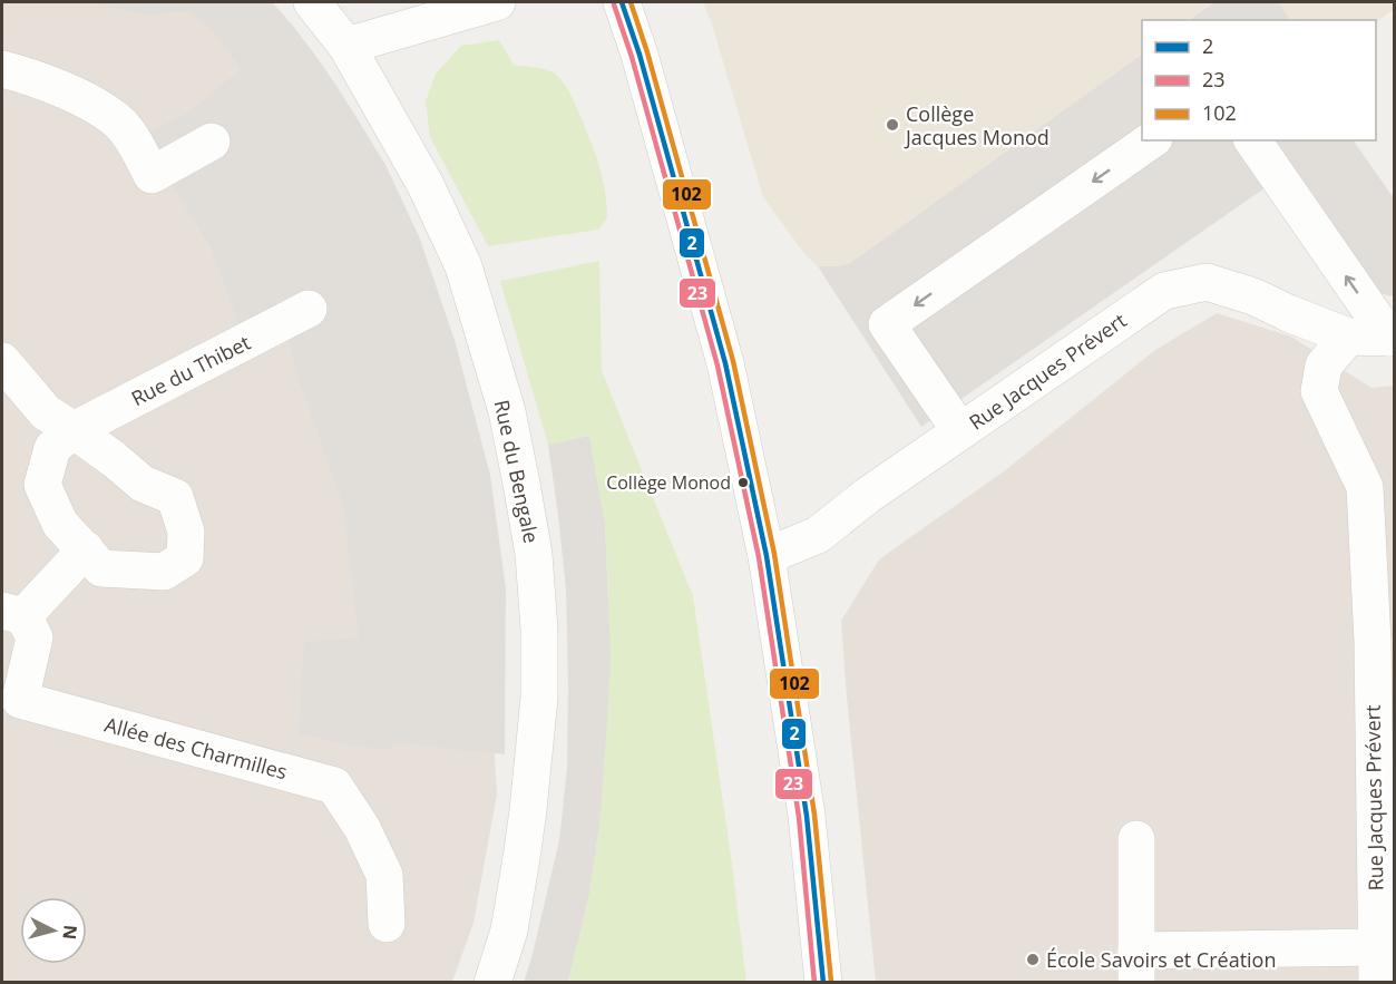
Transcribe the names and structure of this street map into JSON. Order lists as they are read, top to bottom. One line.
{"streets":{"street":["Rue du Thibet","Rue Jacques Prévert","Rue du Bengale","Allée des Charmilles"]},"places":["Collège Jacques Monod","Collège Monod","École Savoirs et Création"],"lines":["transit line 2","transit line 102","transit line 23"],"legend":["2","23","102"],"north":"right"}
